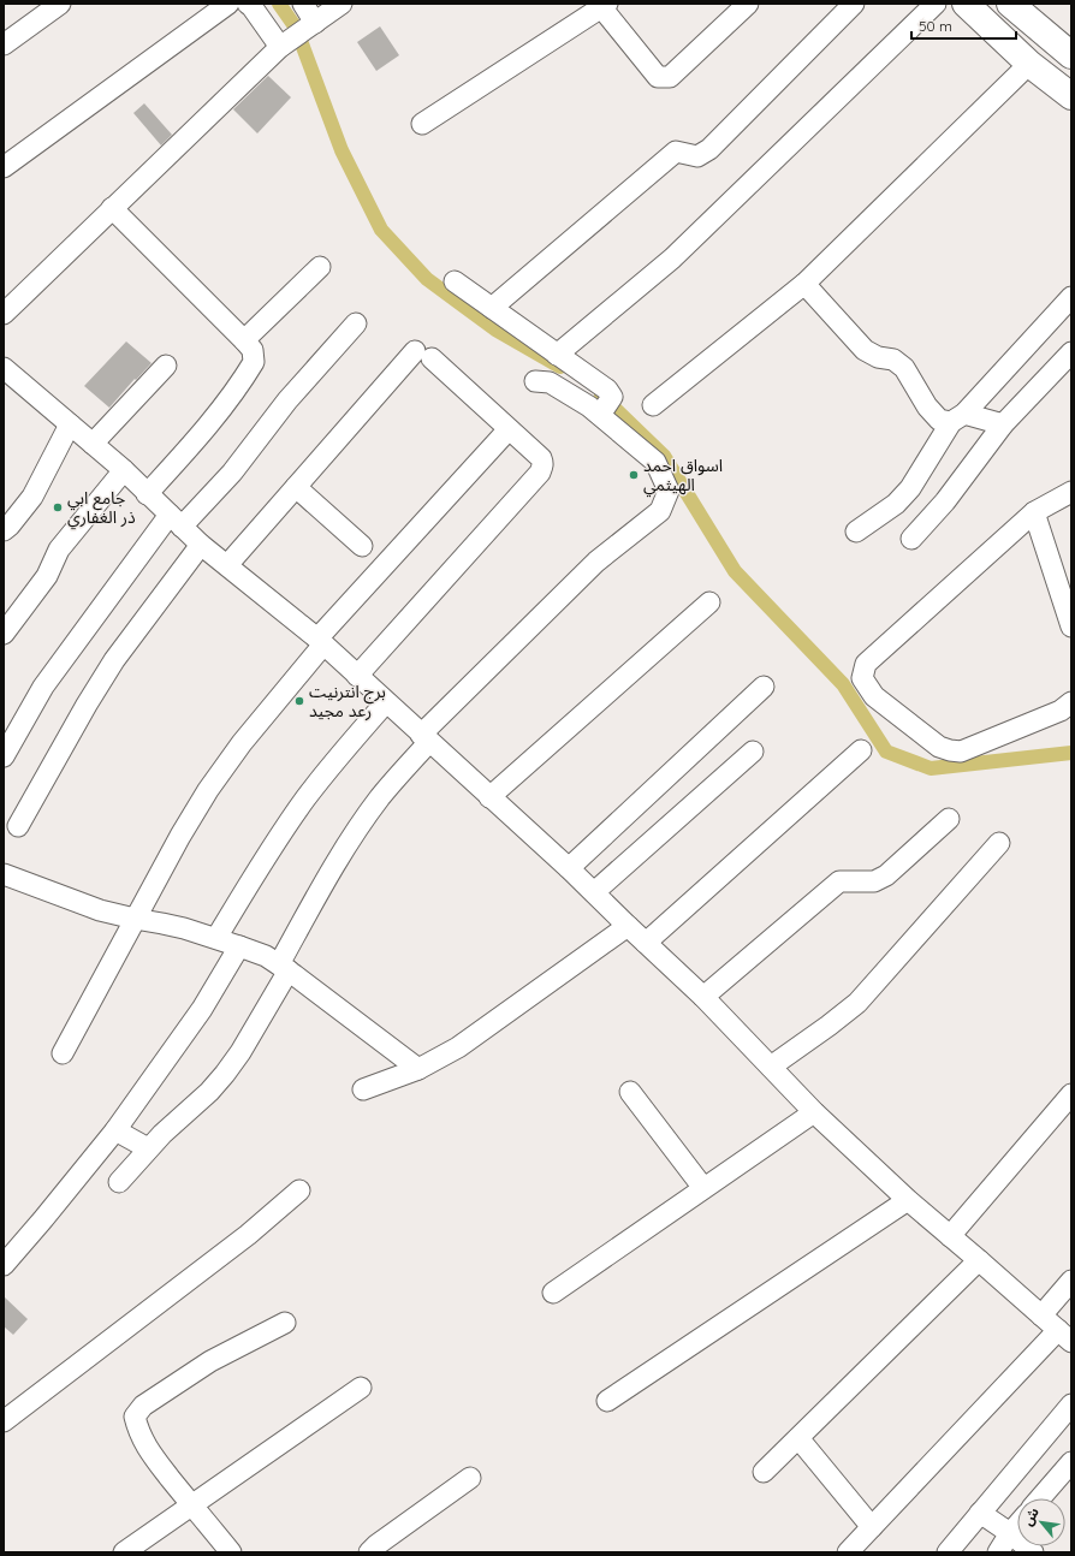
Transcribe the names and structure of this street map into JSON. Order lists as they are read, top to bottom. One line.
{"places":["اسواق احمد الهيثمي","جامع ابي ذر الغفاري","برج انترنيت رعد مجيد"],"scale_bar":"50 m","north":"top left"}
